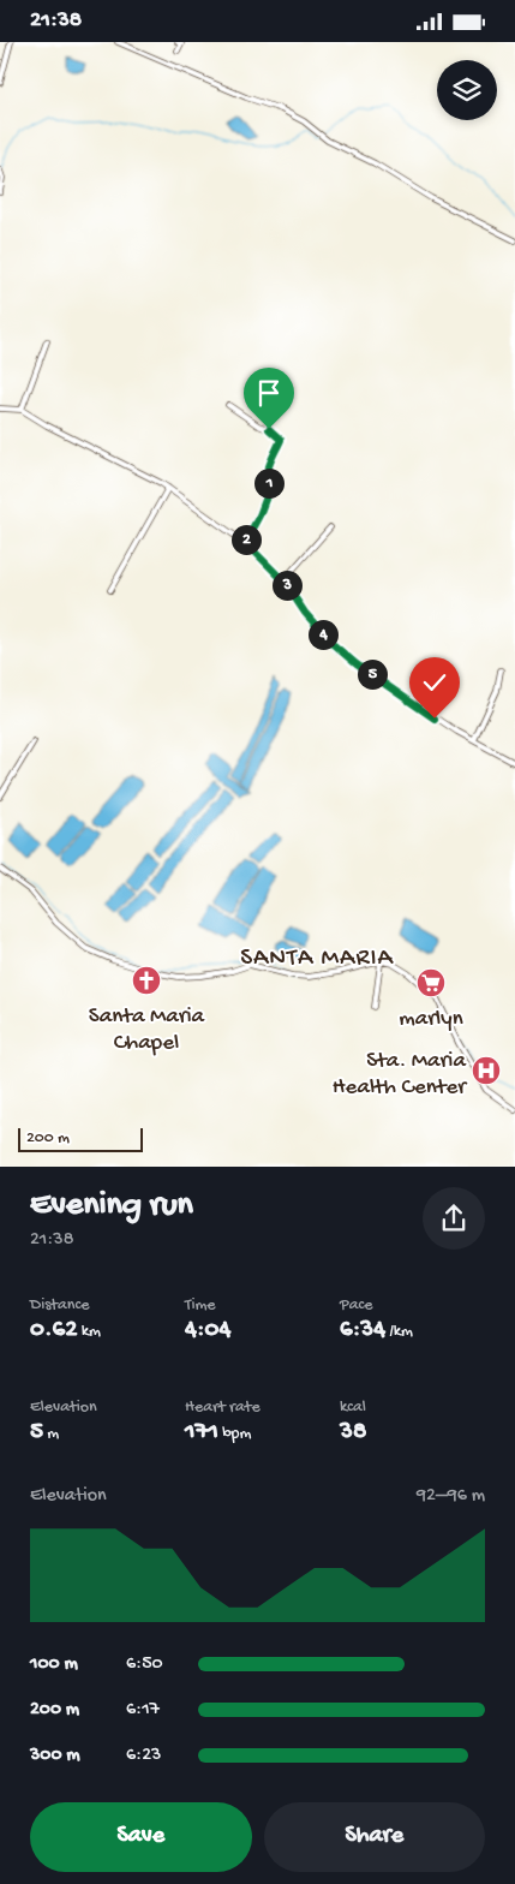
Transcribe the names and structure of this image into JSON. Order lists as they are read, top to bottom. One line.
{"districts":["SANTA MARIA"],"places":{"church":["Santa Maria Chapel"],"supermarket":["marlyn"],"hospital":["Sta. Maria Health Center"]},"scale_bar":"200 m","page":{"status":"21:38","pins":["1","2","3","4","5"],"scale":"200 m","heading":["Evening run","21:38"],"stats":[["Distance","0.62 km"],["Time","4:04"],["Pace","6:34 /km"],["Elevation","5 m"],["Heart rate","171 bpm"],["kcal","38"]],"chart":["Elevation","92–96 m"],"list":[{"name":"100 m","note":"6:50"},{"name":"200 m","note":"6:17"},{"name":"300 m","note":"6:23"}],"buttons":["Save","Share"]}}
